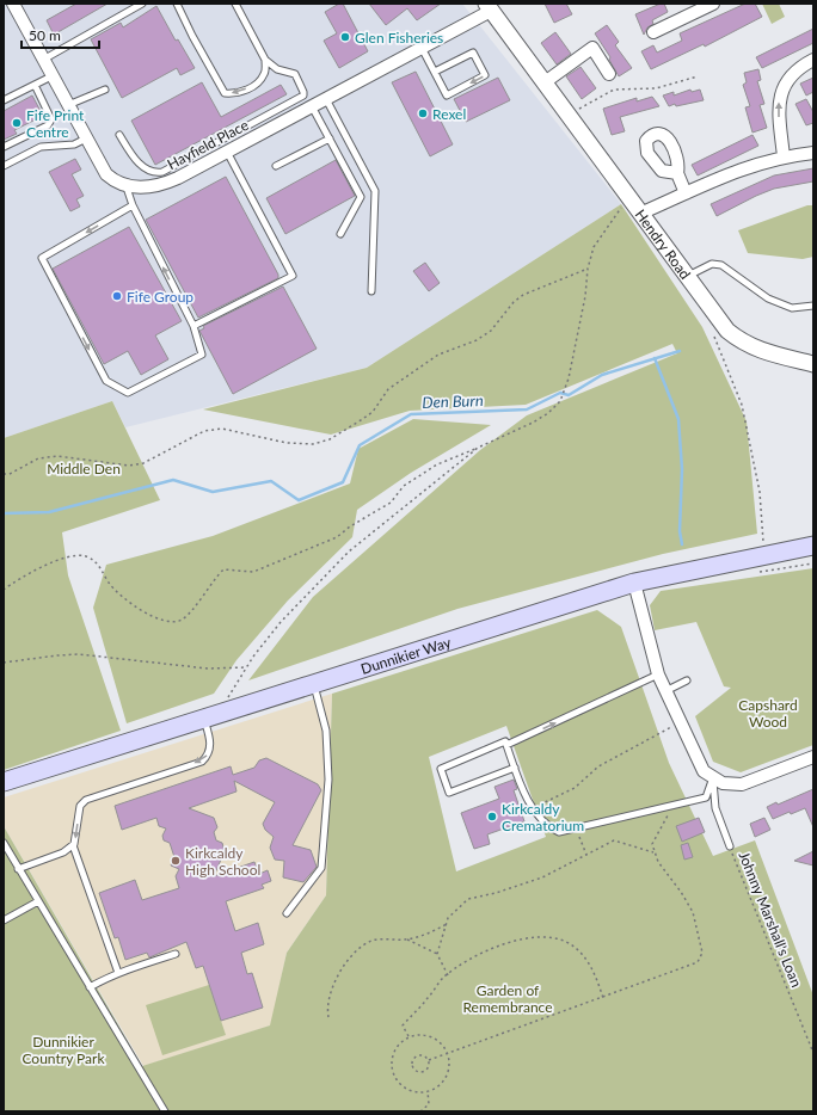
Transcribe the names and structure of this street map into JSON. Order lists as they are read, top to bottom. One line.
{"streets":{"main road":["Dunnikier Way"],"street":["Hayfield Place","Hendry Road"],"path":["Johnny Marshall's Loan"]},"crossings":[["Hayfield Place","Hendry Road"]],"water":["Den Burn"],"parks":["Middle Den","Capshard Wood","Garden of Remembrance","Dunnikier Country Park"],"places":["Glen Fisheries","Rexel","Fife Print Centre","Fife Group","Kirkcaldy Crematorium","Kirkcaldy High School"],"scale_bar":"50 m"}
